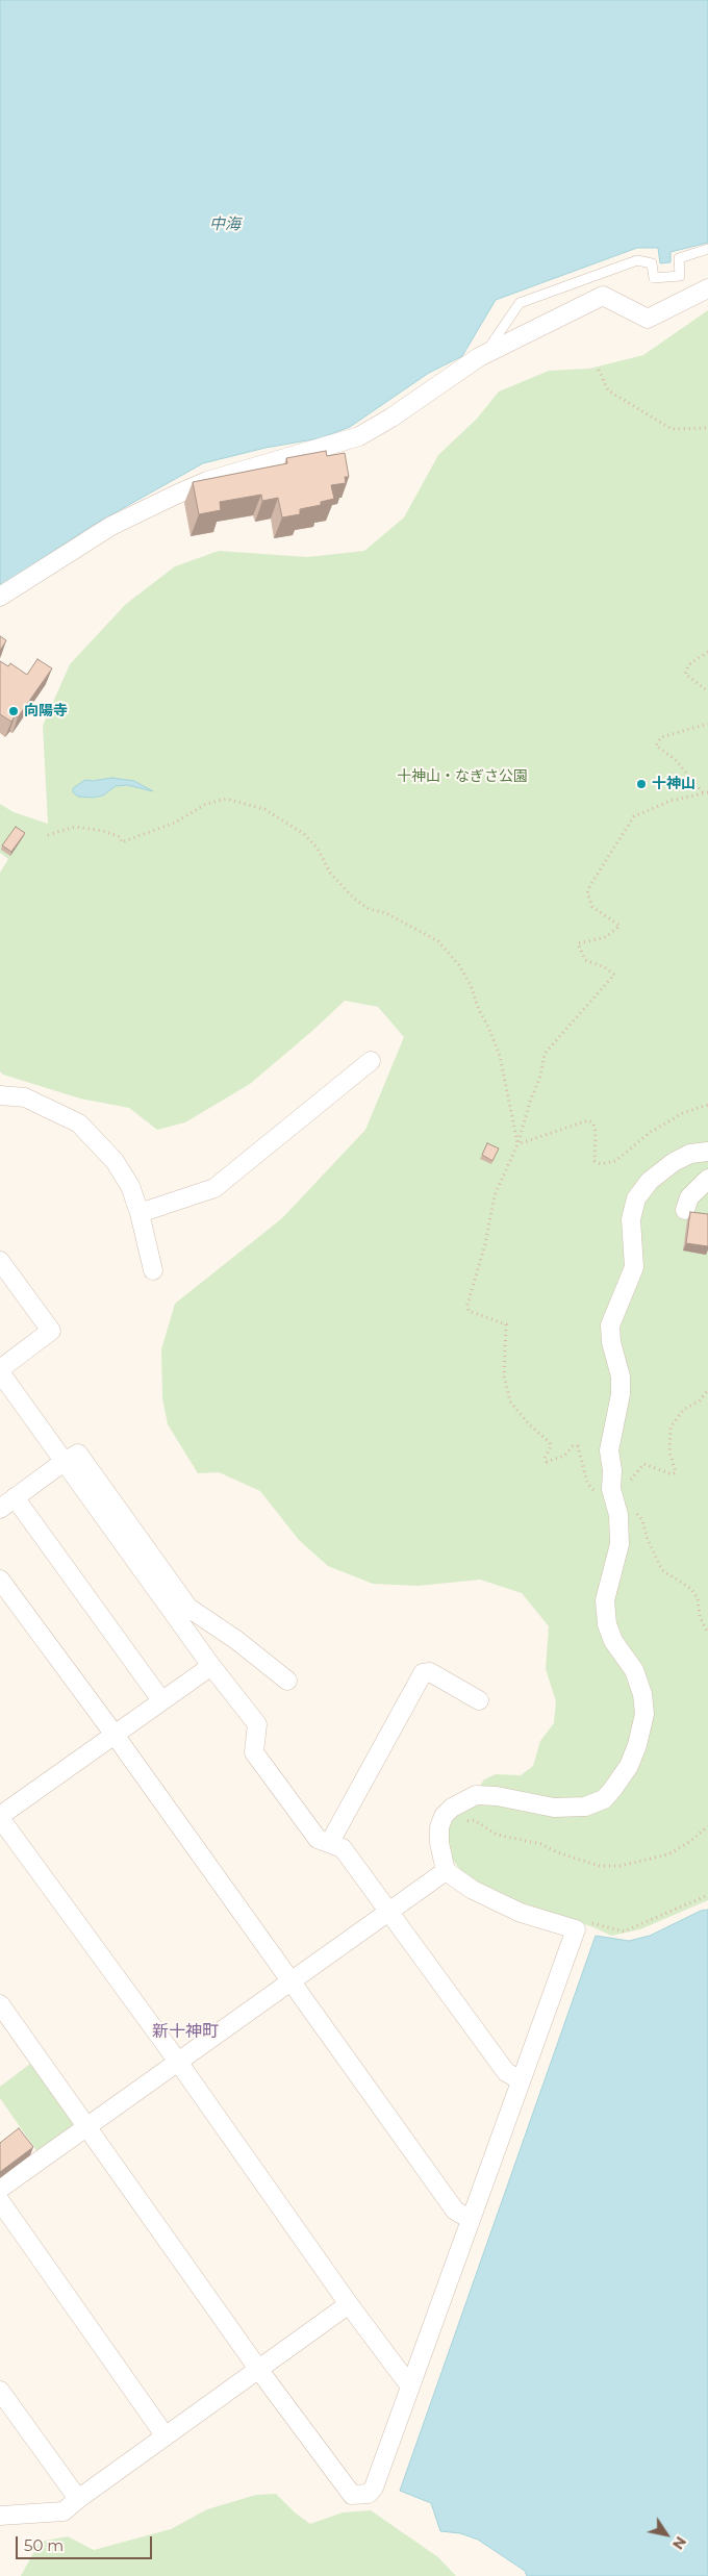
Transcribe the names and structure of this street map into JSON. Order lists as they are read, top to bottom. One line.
{"districts":["新十神町"],"water":["中海"],"parks":["十神山・なぎさ公園"],"places":["向陽寺","十神山"],"scale_bar":"50 m","north":"bottom right"}
